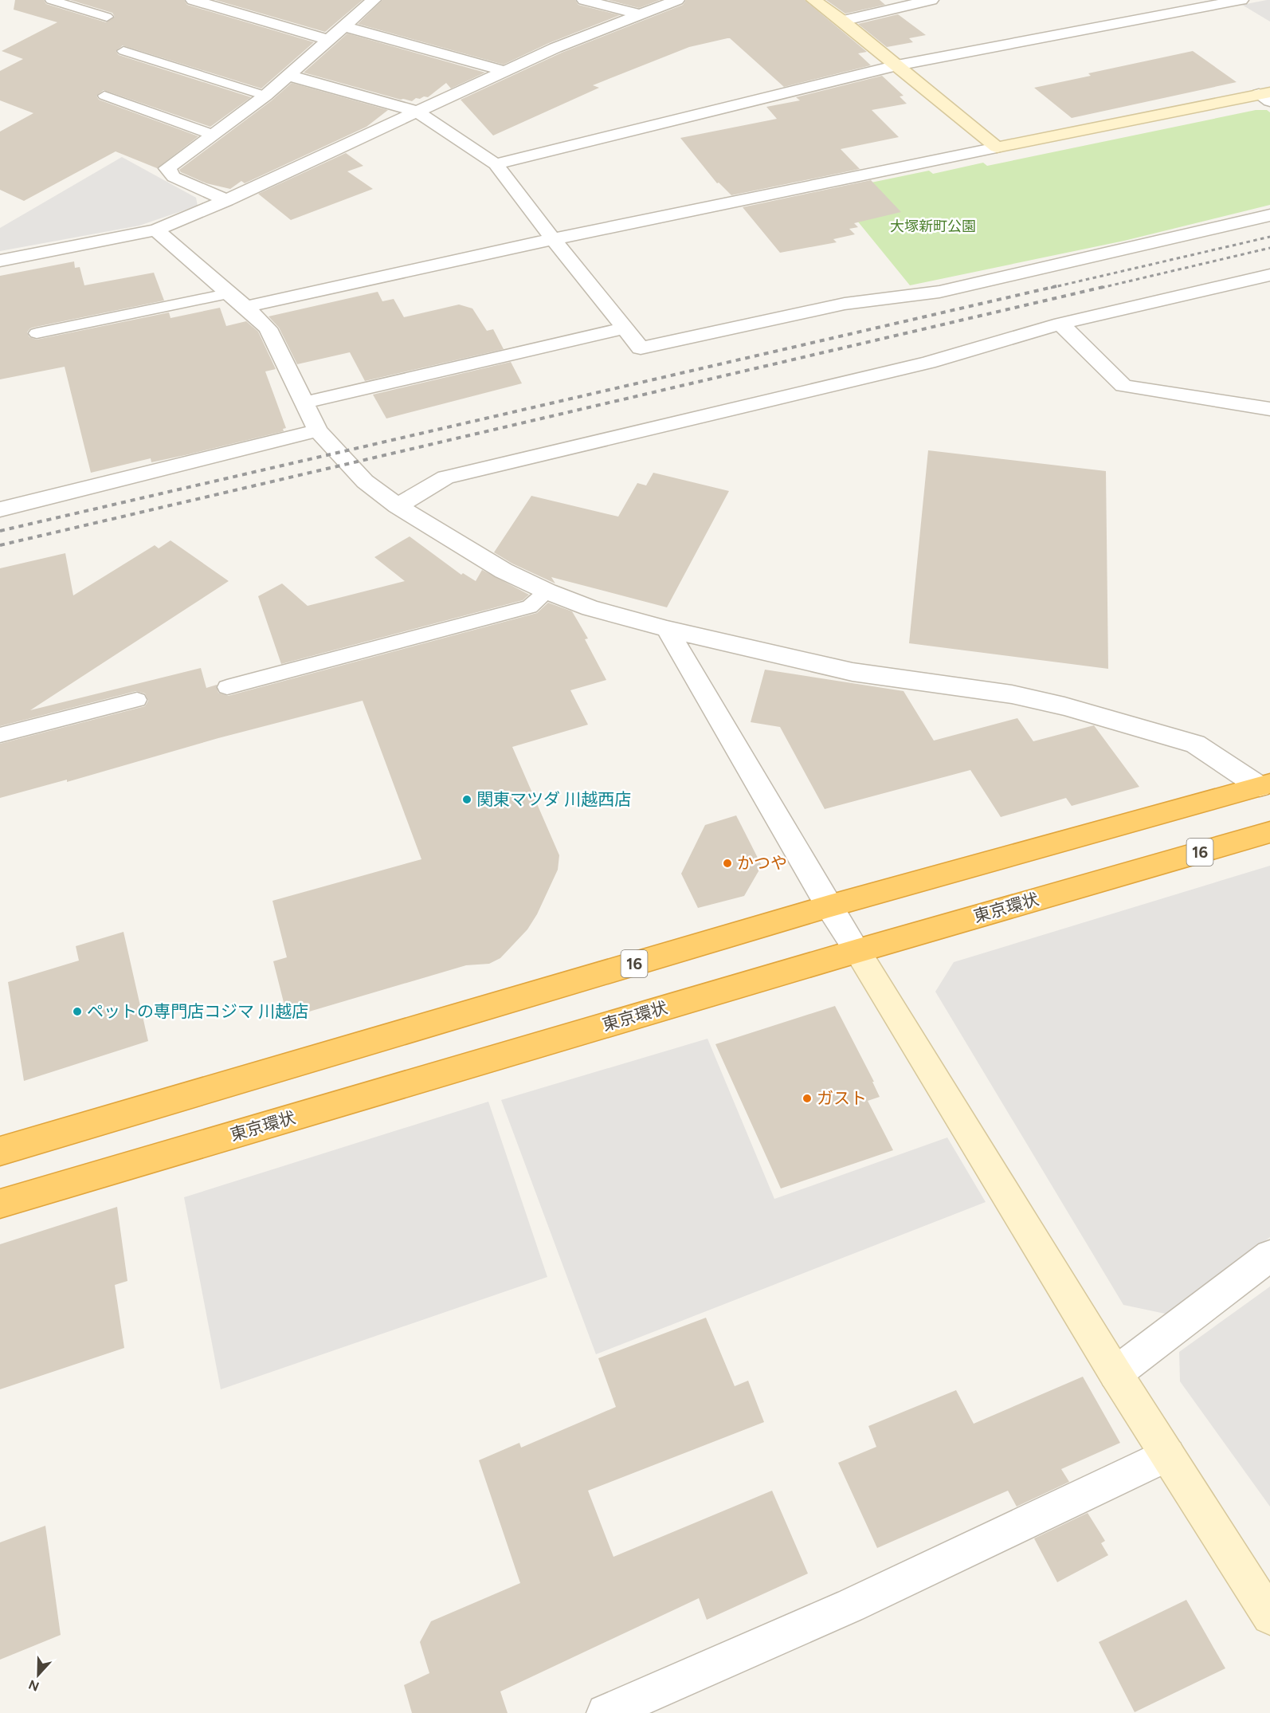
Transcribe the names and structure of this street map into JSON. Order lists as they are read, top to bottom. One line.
{"streets":{"highway":["16","東京環状"]},"parks":["大塚新町公園"],"places":["関東マツダ 川越西店","かつや","ペットの専門店コジマ 川越店","ガスト"],"north":"bottom"}
